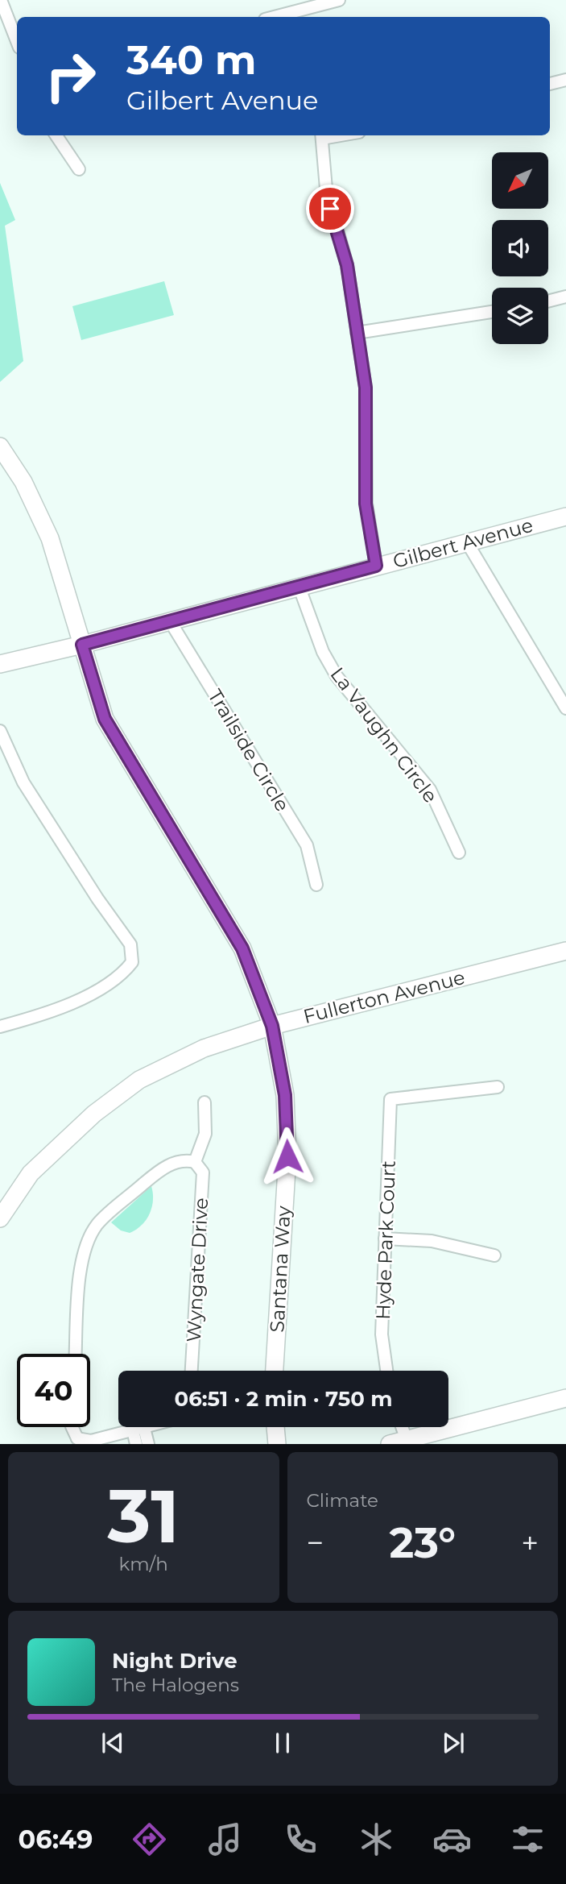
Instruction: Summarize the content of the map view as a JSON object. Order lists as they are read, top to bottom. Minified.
{"streets":{"street":["Gilbert Avenue","La Vaughn Circle","Trailside Circle","Fullerton Avenue","Hyde Park Court","Santana Way","Wyngate Drive"]},"crossings":[["Gilbert Avenue","La Vaughn Circle"],["Gilbert Avenue","Trailside Circle"],["Gilbert Avenue","Santana Way"],["Fullerton Avenue","Santana Way"]],"north":"bottom left","page":{"turn":["340 m","Gilbert Avenue"],"limit":"40","trip":"06:51 · 2 min · 750 m","tile":[["31","km/h"],"Climate"],"heat":["−","23°","+"],"song":["Night Drive","The Halogens"],"tabs":"06:49"}}
